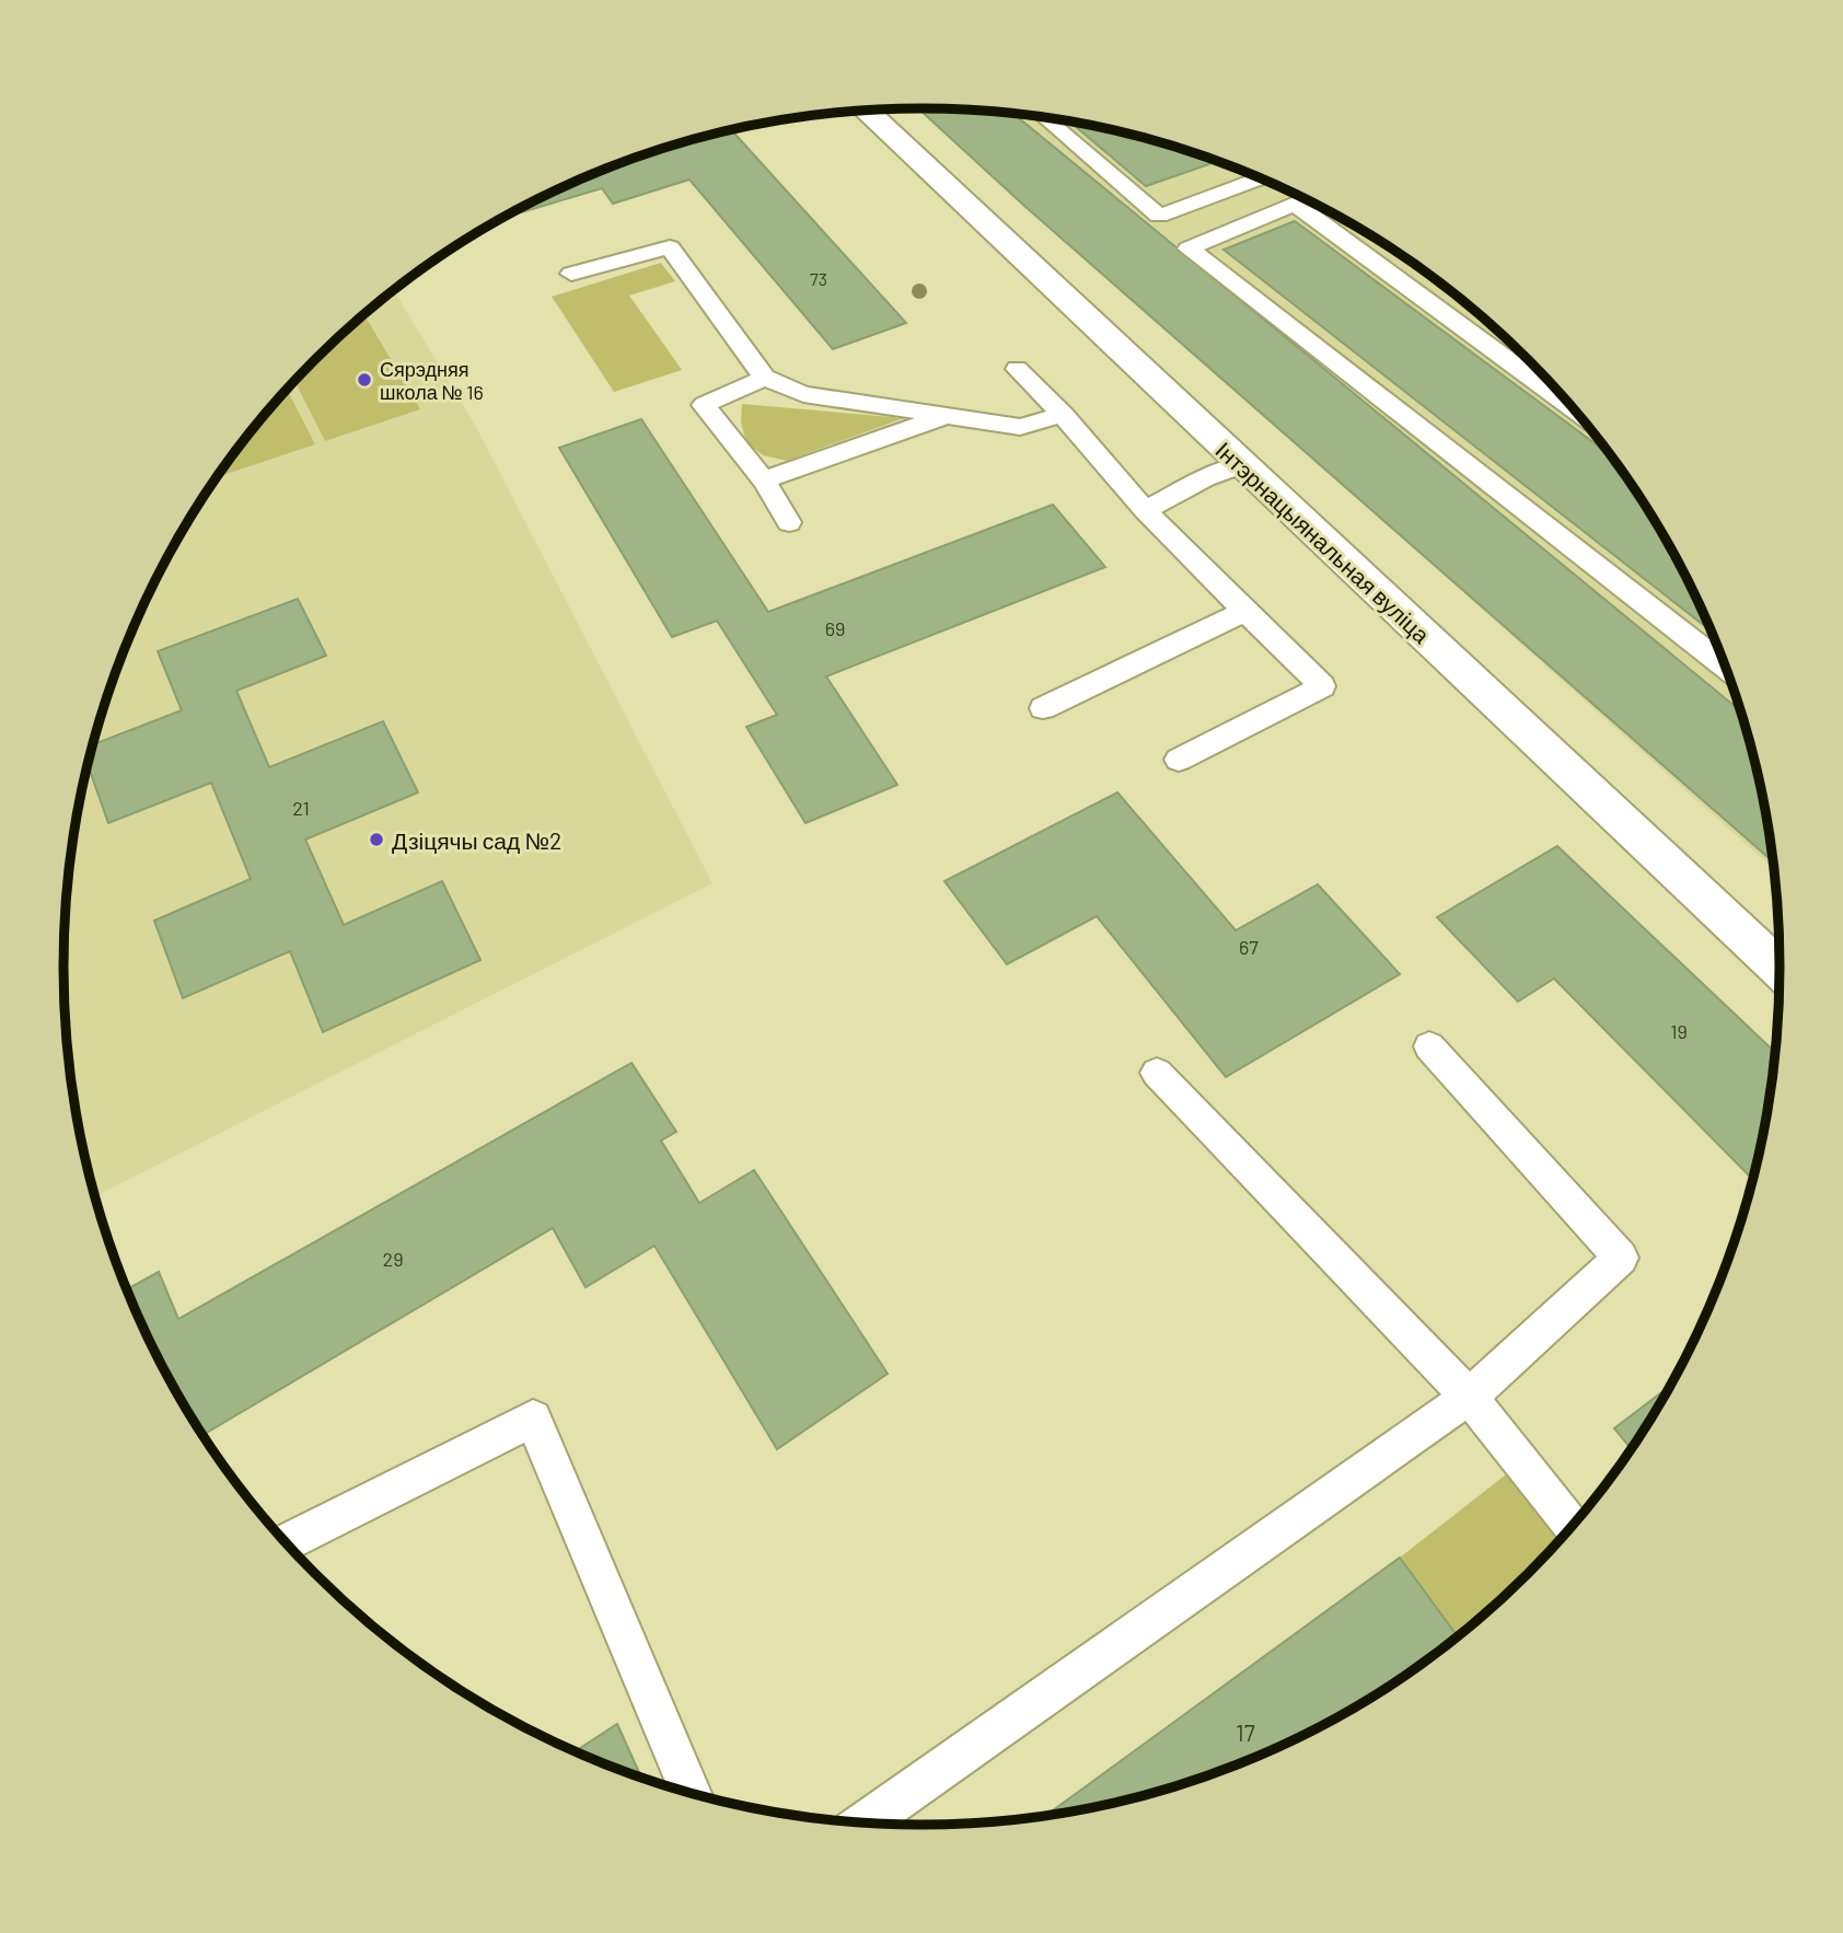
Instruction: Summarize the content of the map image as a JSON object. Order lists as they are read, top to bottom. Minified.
{"streets":{"street":["Інтэрнацыянальная вуліца"]},"places":["Сярэдняя школа № 16","Дзіцячы сад №2"],"house_numbers":["73","69","21","67","19","29","17"]}
